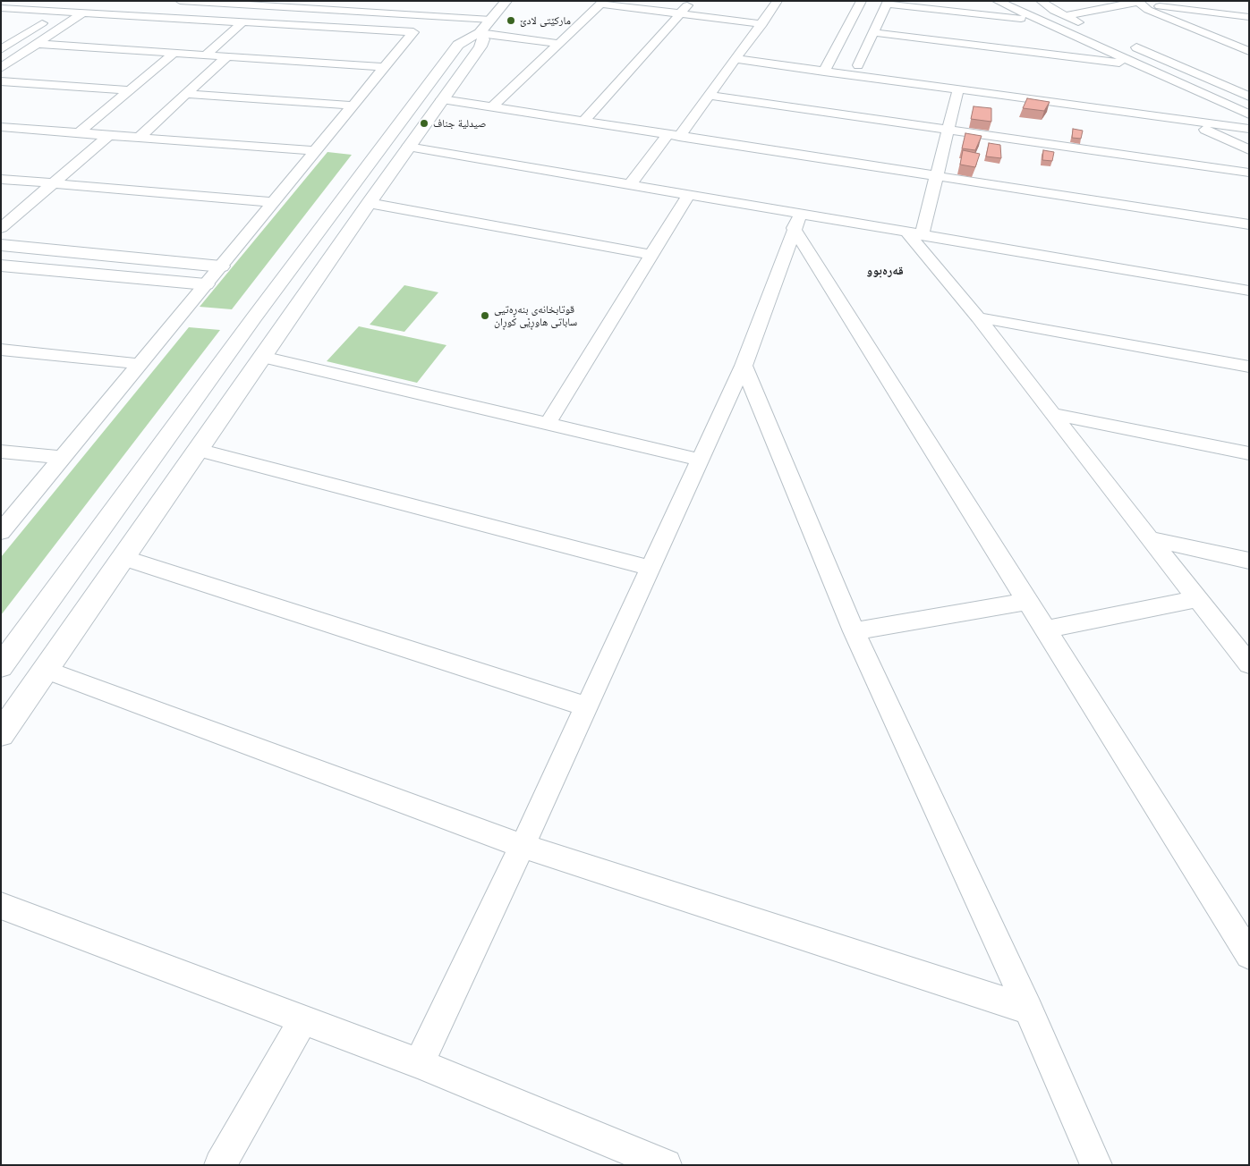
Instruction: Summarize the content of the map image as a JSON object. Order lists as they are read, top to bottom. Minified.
{"districts":["قەرەبوو"],"places":["ماركێتی لادێ","صيدلية جناف","قوتابخانەی بنەڕەتیی ساباتی هاوڕێی کوڕان"]}
